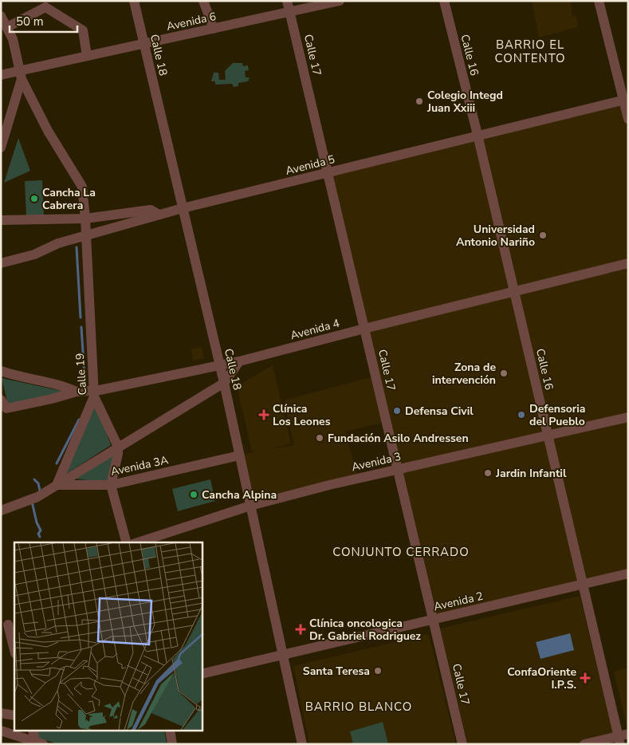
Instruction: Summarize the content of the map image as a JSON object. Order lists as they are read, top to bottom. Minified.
{"streets":{"street":["Avenida 6","Calle 18","Calle 17","Calle 16","Avenida 5","Avenida 4","Calle 19","Avenida 3","Avenida 3A","Avenida 2"]},"crossings":[["Avenida 6","Calle 18"],["Avenida 6","Calle 17"],["Avenida 6","Calle 19"],["Calle 18","Avenida 5"],["Calle 18","Avenida 4"],["Calle 18","Avenida 3"],["Calle 18","Avenida 3A"],["Calle 18","Avenida 2"],["Calle 17","Avenida 5"],["Calle 17","Avenida 4"],["Calle 17","Avenida 3"],["Calle 17","Avenida 2"],["Calle 16","Avenida 5"],["Calle 16","Avenida 4"],["Calle 16","Avenida 3"],["Calle 16","Avenida 2"],["Avenida 4","Calle 19"]],"districts":["BARRIO EL CONTENTO","CONJUNTO CERRADO","BARRIO BLANCO"],"places":{"other":["Colegio Integd Juan Xxiii","Cancha La Cabrera","Universidad Antonio Nariño","Zona de intervención","Defensa Civil","Defensoria del Pueblo","Fundación Asilo Andressen","Jardin Infantil","Cancha Alpina","Santa Teresa"],"health":["Clínica Los Leones","Clínica oncologica Dr. Gabriel Rodriguez","ConfaOriente I.P.S."]},"scale_bar":"50 m"}
